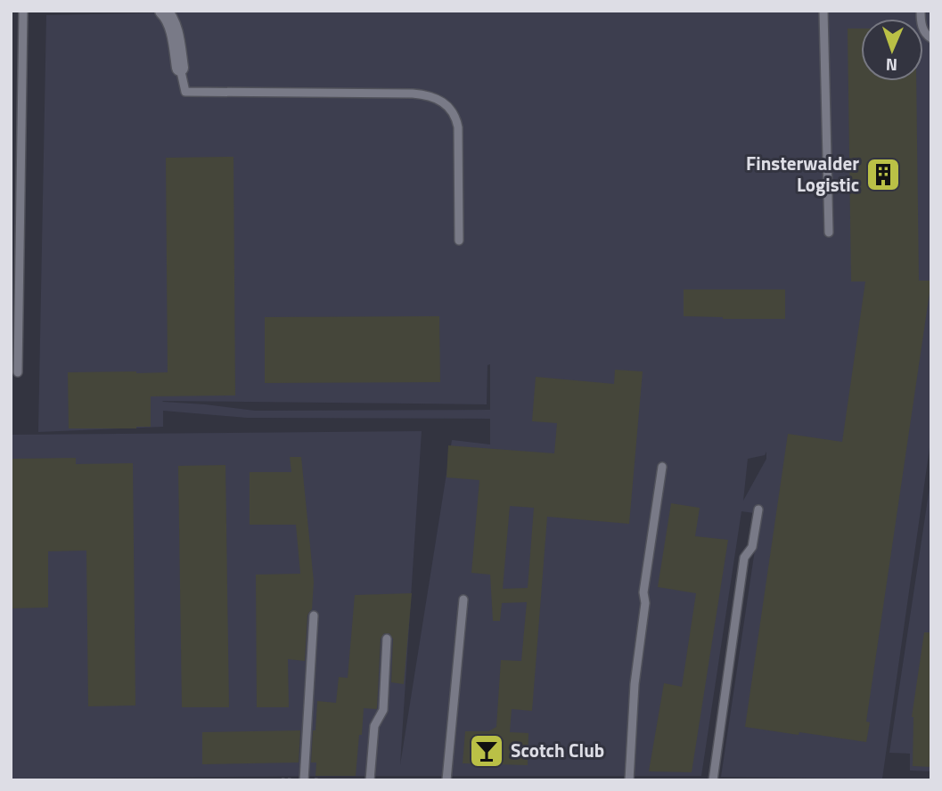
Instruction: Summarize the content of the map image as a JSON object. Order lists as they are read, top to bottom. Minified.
{"places":{"building":["Finsterwalder Logistic"],"bar":["Scotch Club"]},"north":"bottom"}
